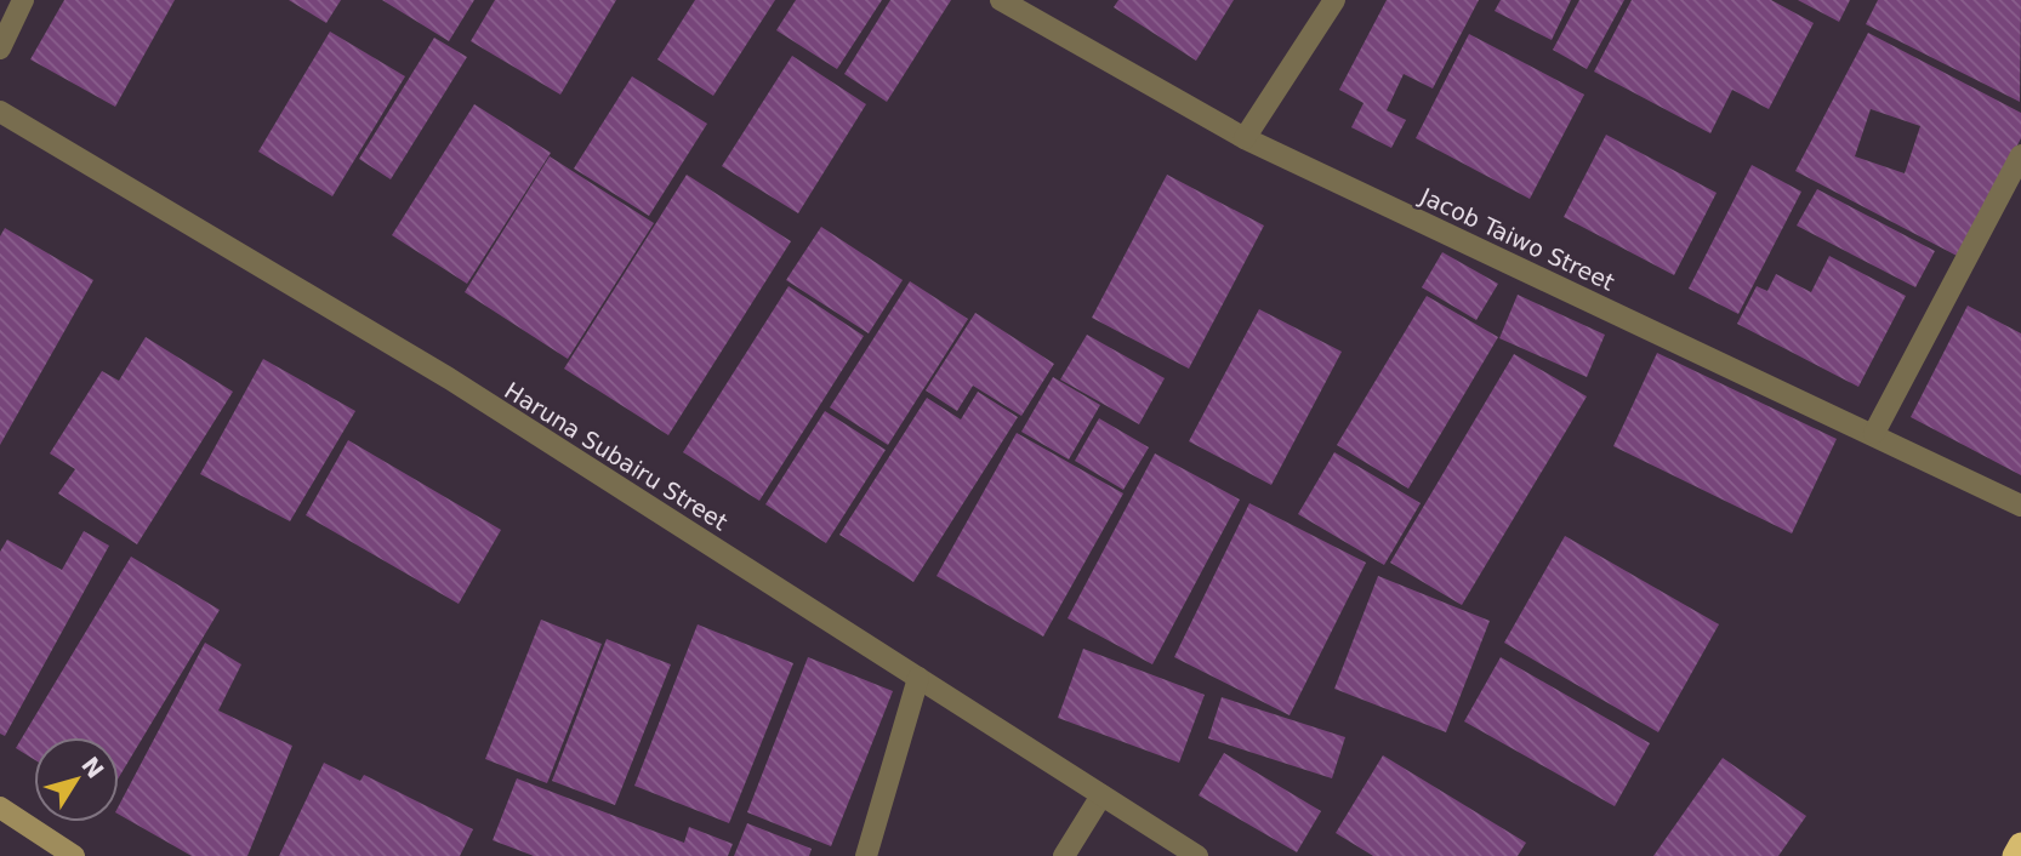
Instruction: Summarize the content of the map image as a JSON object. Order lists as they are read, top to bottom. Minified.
{"streets":{"street":["Jacob Taiwo Street","Haruna Subairu Street"]},"north":"top right"}
